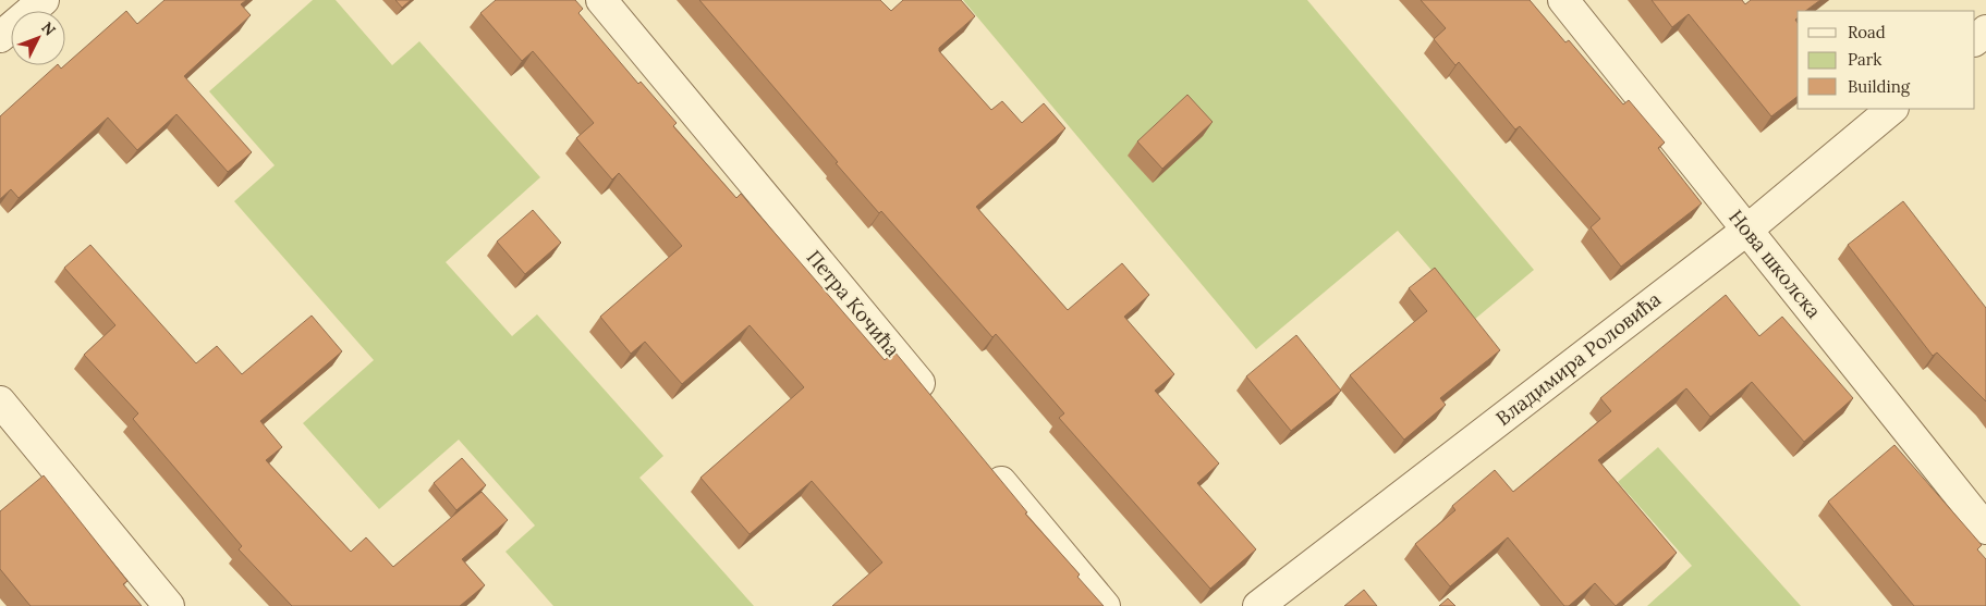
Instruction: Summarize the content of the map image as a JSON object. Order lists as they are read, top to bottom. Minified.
{"streets":{"street":["Нова школска","Петра Кочића","Владимира Роловића"]},"crossings":[["Нова школска","Владимира Роловића"]],"legend":["Road","Park","Building"],"north":"top right"}
